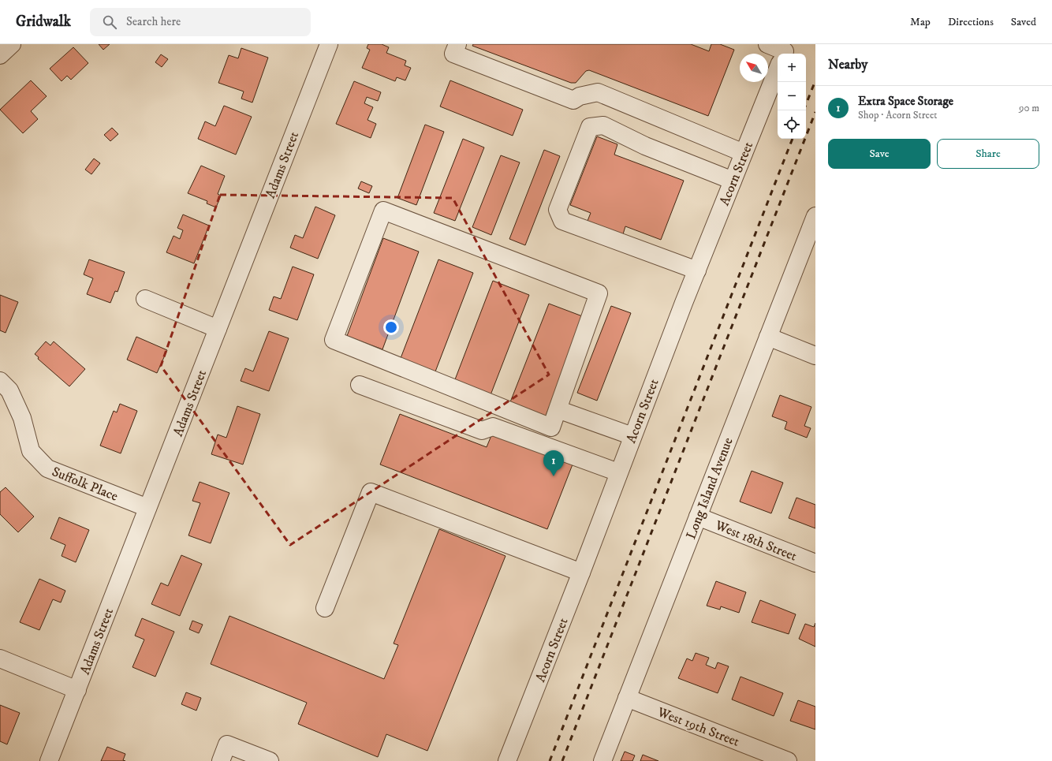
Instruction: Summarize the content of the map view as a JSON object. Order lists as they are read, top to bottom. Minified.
{"streets":{"street":["Adams Street","Acorn Street","Suffolk Place","Long Island Avenue","West 18th Street","West 19th Street"]},"crossings":[["Adams Street","Suffolk Place"],["Long Island Avenue","West 18th Street"],["Long Island Avenue","West 19th Street"]],"north":"top left","page":{"header":"Gridwalk","search":"Search here","nav":["Map","Directions","Saved"],"heading":"Nearby","map_buttons":["+","−"],"list":[{"mark":"1","name":"Extra Space Storage","note":"Shop · Acorn Street","value":"90 m"}],"buttons":["Save","Share"],"pins":"1"}}
